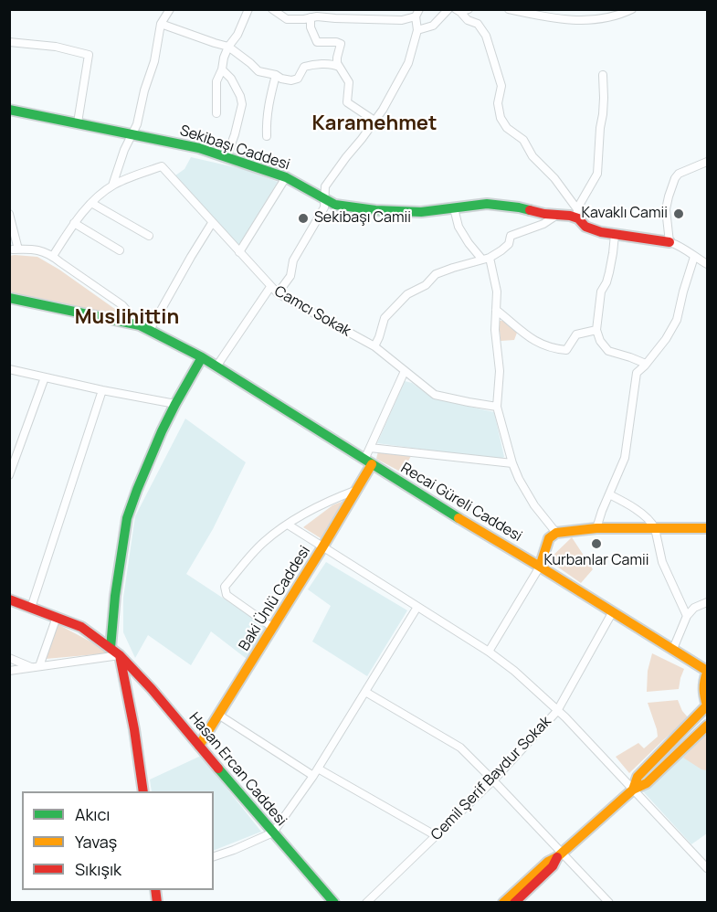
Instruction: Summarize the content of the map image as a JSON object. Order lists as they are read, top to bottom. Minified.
{"streets":{"street":["Sekibaşı Caddesi","Camcı Sokak","Recai Güreli Caddesi","Baki Ünlü Caddesi","Hasan Ercan Caddesi","Cemil Şerif Baydur Sokak"]},"crossings":[["Recai Güreli Caddesi","Baki Ünlü Caddesi"],["Recai Güreli Caddesi","Cemil Şerif Baydur Sokak"],["Baki Ünlü Caddesi","Hasan Ercan Caddesi"]],"districts":["Karamehmet","Muslihittin"],"places":["Kavaklı Camii","Sekibaşı Camii","Kurbanlar Camii"],"legend":["Akıcı","Yavaş","Sıkışık"]}
